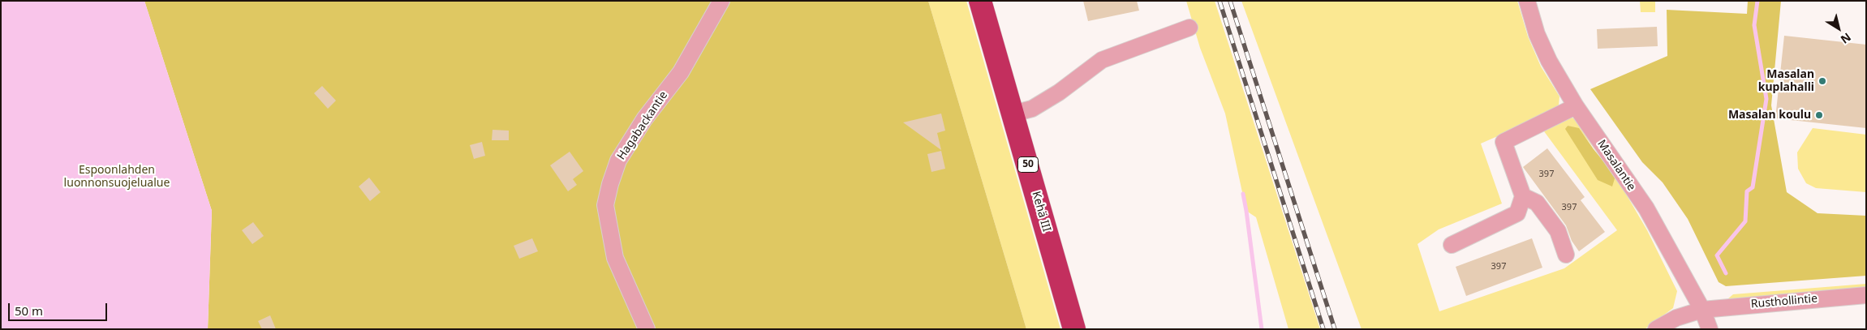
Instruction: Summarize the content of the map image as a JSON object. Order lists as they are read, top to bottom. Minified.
{"streets":{"highway":["50","Kehä III"],"street":["Hagabackantie","Masalantie","Rusthollintie"]},"crossings":[["Masalantie","Rusthollintie"]],"parks":["Espoonlahden luonnonsuojelualue"],"places":["Masalan kuplahalli","Masalan koulu"],"house_numbers":["397","397","397"],"scale_bar":"50 m","north":"bottom right"}
